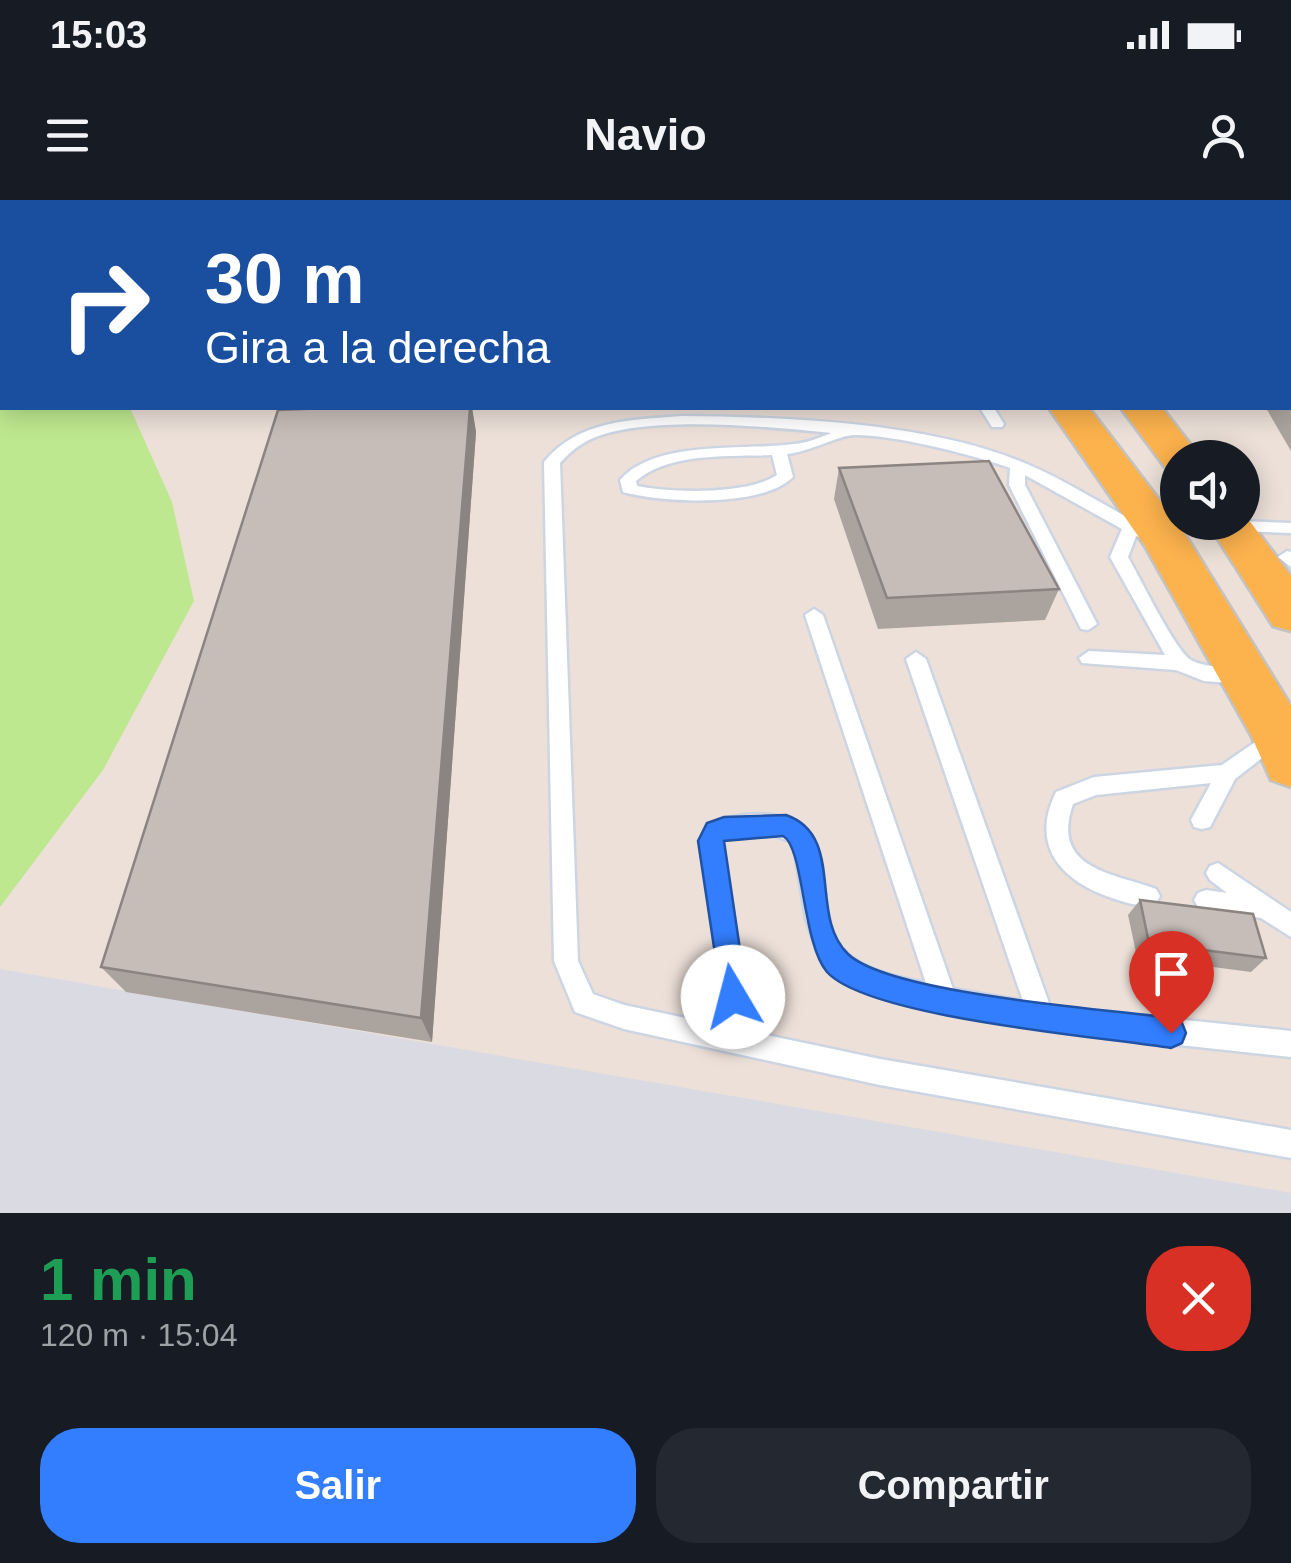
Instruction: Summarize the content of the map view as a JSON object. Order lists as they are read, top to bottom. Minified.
{"page":{"status":"15:03","header":"Navio","turn":["30 m","Gira a la derecha"],"heading":["1 min","120 m · 15:04"],"buttons":["Salir","Compartir"]}}
